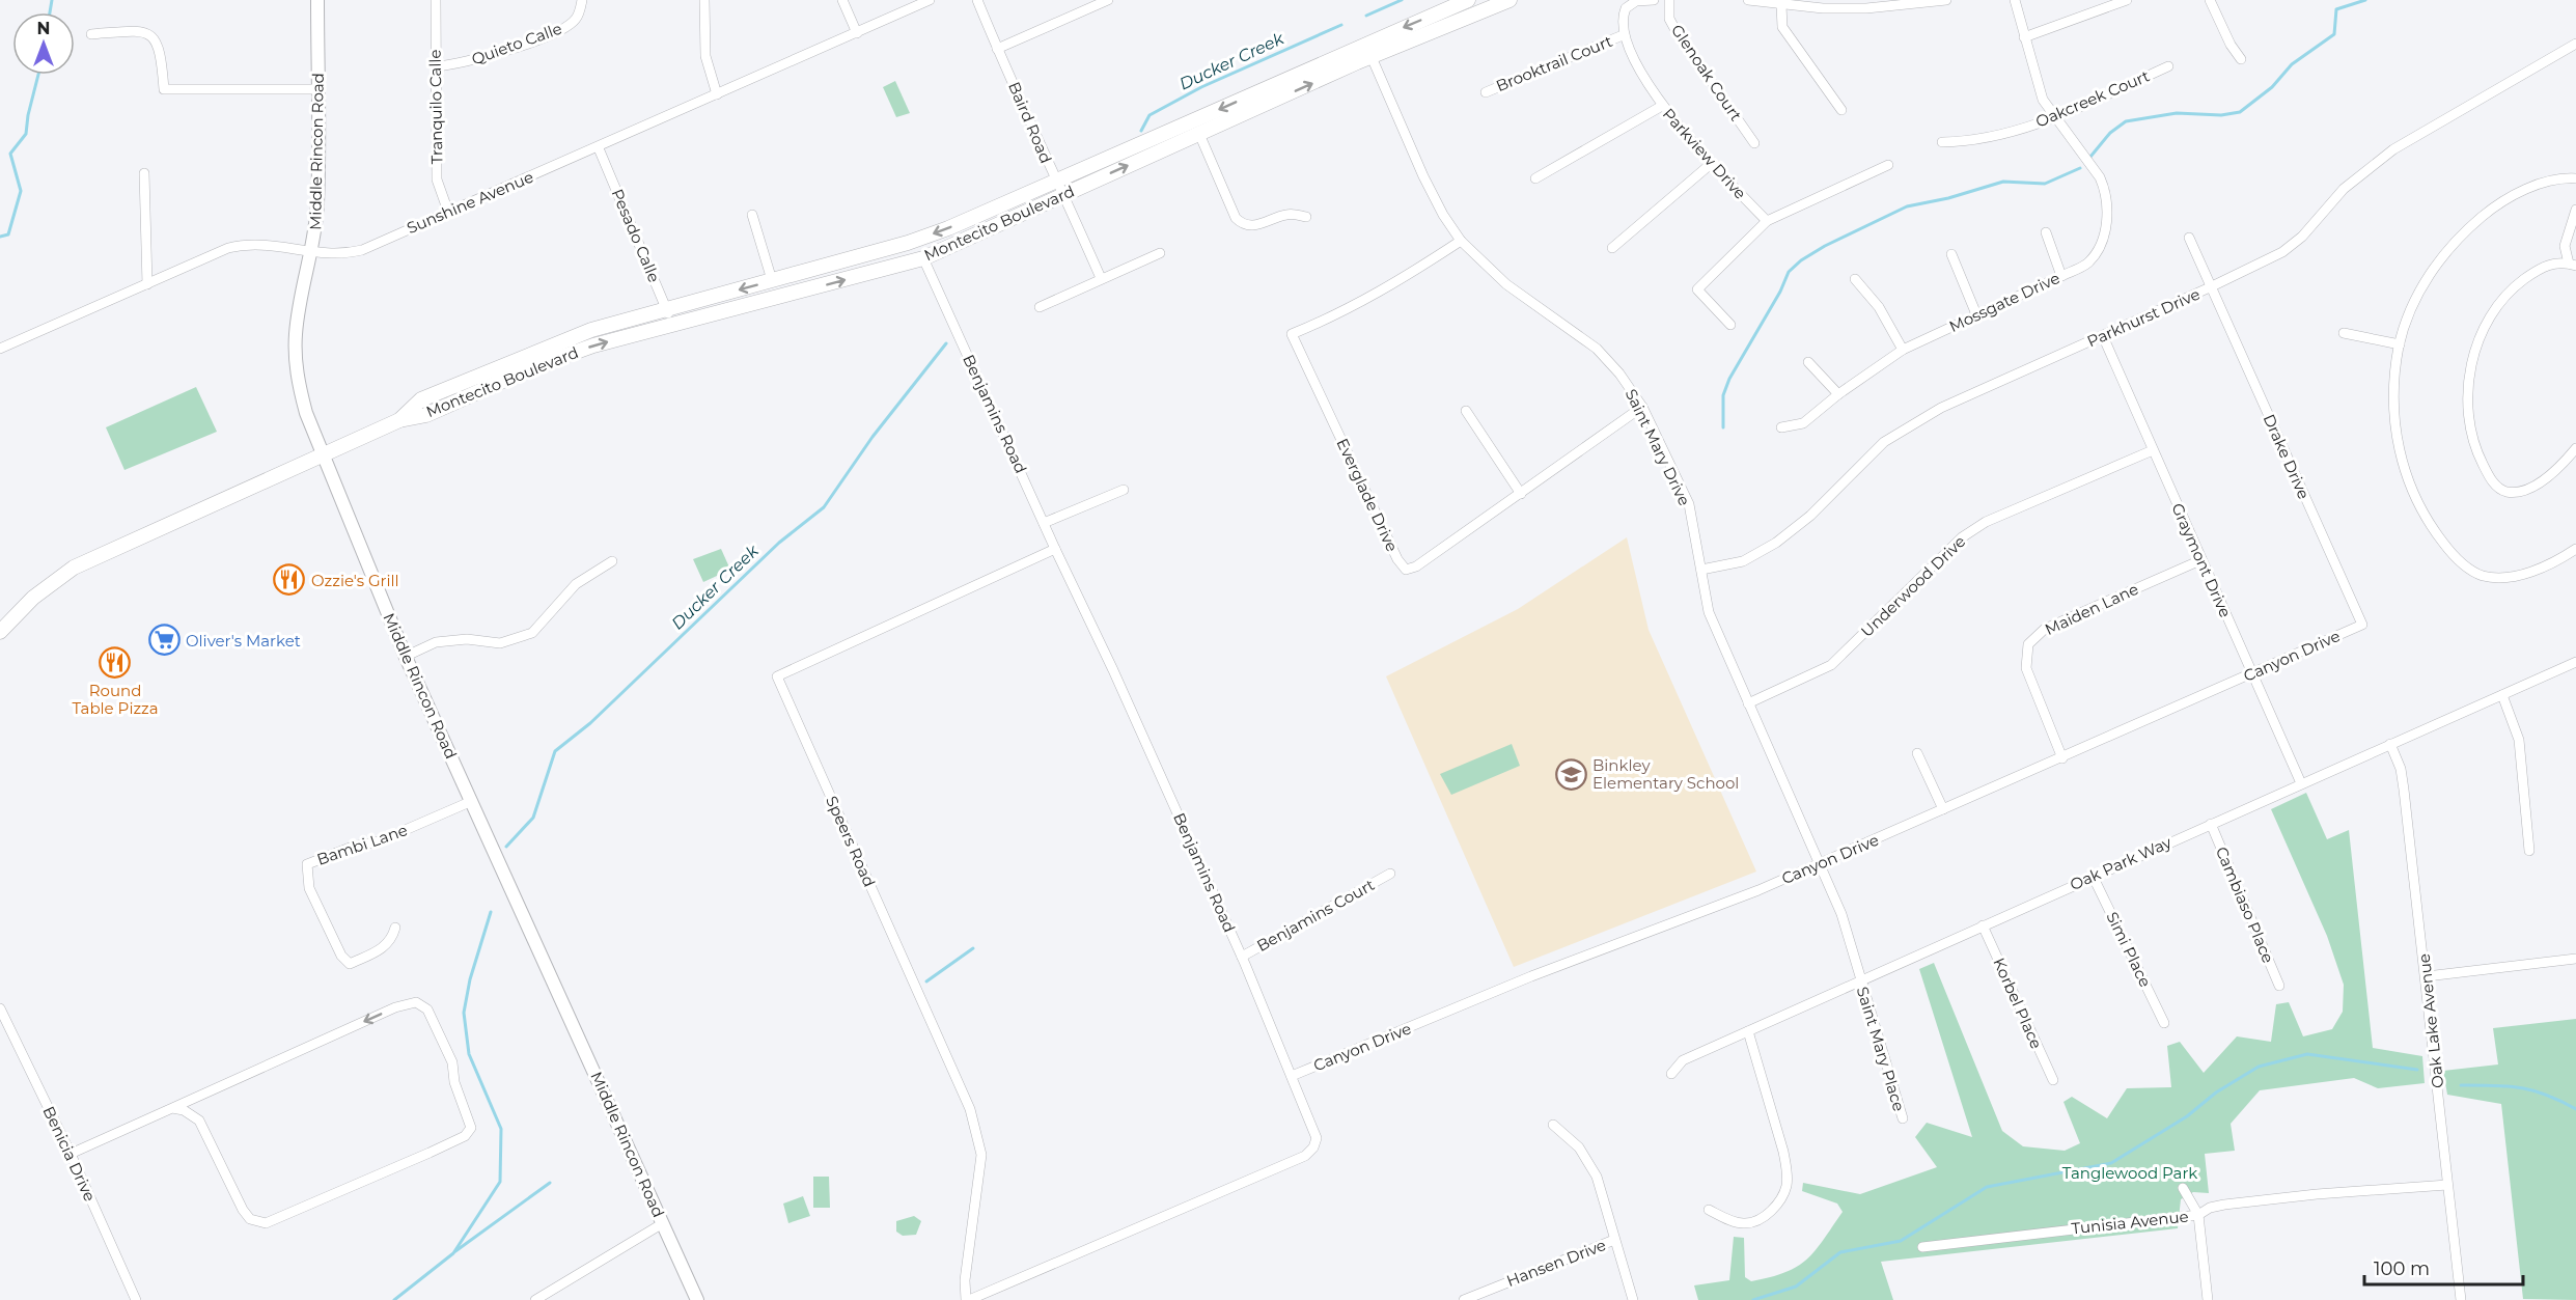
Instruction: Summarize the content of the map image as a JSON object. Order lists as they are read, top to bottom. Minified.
{"streets":{"main road":["Montecito Boulevard"],"street":["Quieto Calle","Brooktrail Court","Glenoak Court","Oakcreek Court","Tranquilo Calle","Baird Road","Middle Rincon Road","Parkview Drive","Sunshine Avenue","Pesado Calle","Mossgate Drive","Parkhurst Drive","Benjamins Road","Saint Mary Drive","Drake Drive","Everglade Drive","Graymont Drive","Underwood Drive","Maiden Lane","Canyon Drive","Speers Road","Bambi Lane","Oak Park Way","Cambiaso Place","Benjamins Court","Simi Place","Korbel Place","Oak Lake Avenue","Saint Mary Place","Benicia Drive","Tunisia Avenue","Hansen Drive"]},"crossings":[["Quieto Calle","Tranquilo Calle"],["Brooktrail Court","Parkview Drive"],["Oakcreek Court","Mossgate Drive"],["Tranquilo Calle","Sunshine Avenue"],["Baird Road","Montecito Boulevard"],["Middle Rincon Road","Sunshine Avenue"],["Middle Rincon Road","Montecito Boulevard"],["Middle Rincon Road","Bambi Lane"],["Sunshine Avenue","Pesado Calle"],["Montecito Boulevard","Pesado Calle"],["Montecito Boulevard","Benjamins Road"],["Montecito Boulevard","Saint Mary Drive"],["Parkhurst Drive","Saint Mary Drive"],["Parkhurst Drive","Drake Drive"],["Parkhurst Drive","Graymont Drive"],["Benjamins Road","Canyon Drive"],["Benjamins Road","Speers Road"],["Benjamins Road","Benjamins Court"],["Saint Mary Drive","Everglade Drive"],["Saint Mary Drive","Underwood Drive"],["Saint Mary Drive","Canyon Drive"],["Saint Mary Drive","Oak Park Way"],["Saint Mary Drive","Saint Mary Place"],["Drake Drive","Canyon Drive"],["Graymont Drive","Underwood Drive"],["Graymont Drive","Maiden Lane"],["Graymont Drive","Canyon Drive"],["Graymont Drive","Oak Park Way"],["Maiden Lane","Canyon Drive"],["Oak Park Way","Cambiaso Place"],["Oak Park Way","Simi Place"],["Oak Park Way","Korbel Place"],["Oak Park Way","Oak Lake Avenue"],["Oak Park Way","Saint Mary Place"],["Oak Lake Avenue","Tunisia Avenue"]],"water":["Ducker Creek"],"parks":["Tanglewood Park"],"places":{"restaurant":["Ozzie's Grill","Round Table Pizza"],"supermarket":["Oliver's Market"],"school or university":["Binkley Elementary School"]},"scale_bar":"100 m","north":"top"}
